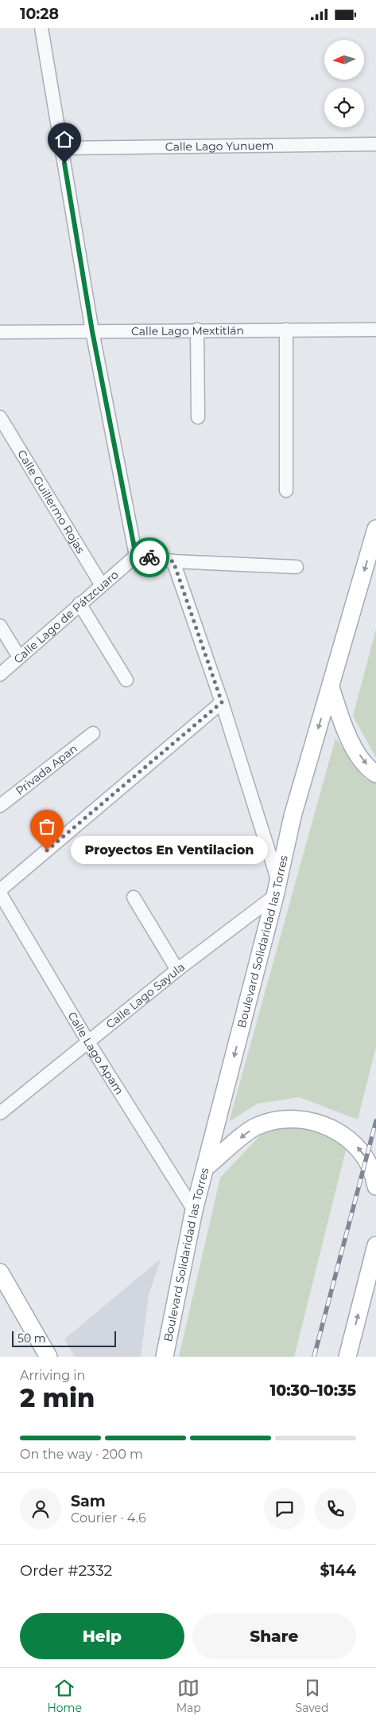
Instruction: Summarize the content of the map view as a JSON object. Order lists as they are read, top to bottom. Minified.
{"streets":{"main road":["Boulevard Solidaridad las Torres"],"street":["Calle Lago Yunuem","Calle Lago Mextitlán","Calle Guillermo Rojas","Calle Lago de Pátzcuaro","Privada Apan","Calle Lago Sayula","Calle Lago Apam"]},"crossings":[["Calle Guillermo Rojas","Calle Lago de Pátzcuaro"],["Boulevard Solidaridad las Torres","Calle Lago Sayula"],["Boulevard Solidaridad las Torres","Calle Lago Apam"],["Calle Lago Sayula","Calle Lago Apam"]],"one_way":["Boulevard Solidaridad las Torres"],"places":["Proyectos En Ventilacion"],"scale_bar":"50 m","north":"left","page":{"status":"10:28","bubble":"Proyectos En Ventilacion","scale":"50 m","heading":["2 min","Arriving in","10:30–10:35"],"panel":["Sam","Courier · 4.6","Order #2332","$144"],"bar":"On the way · 200 m","buttons":["Help","Share"],"tabs":["Home","Map","Saved"]}}
